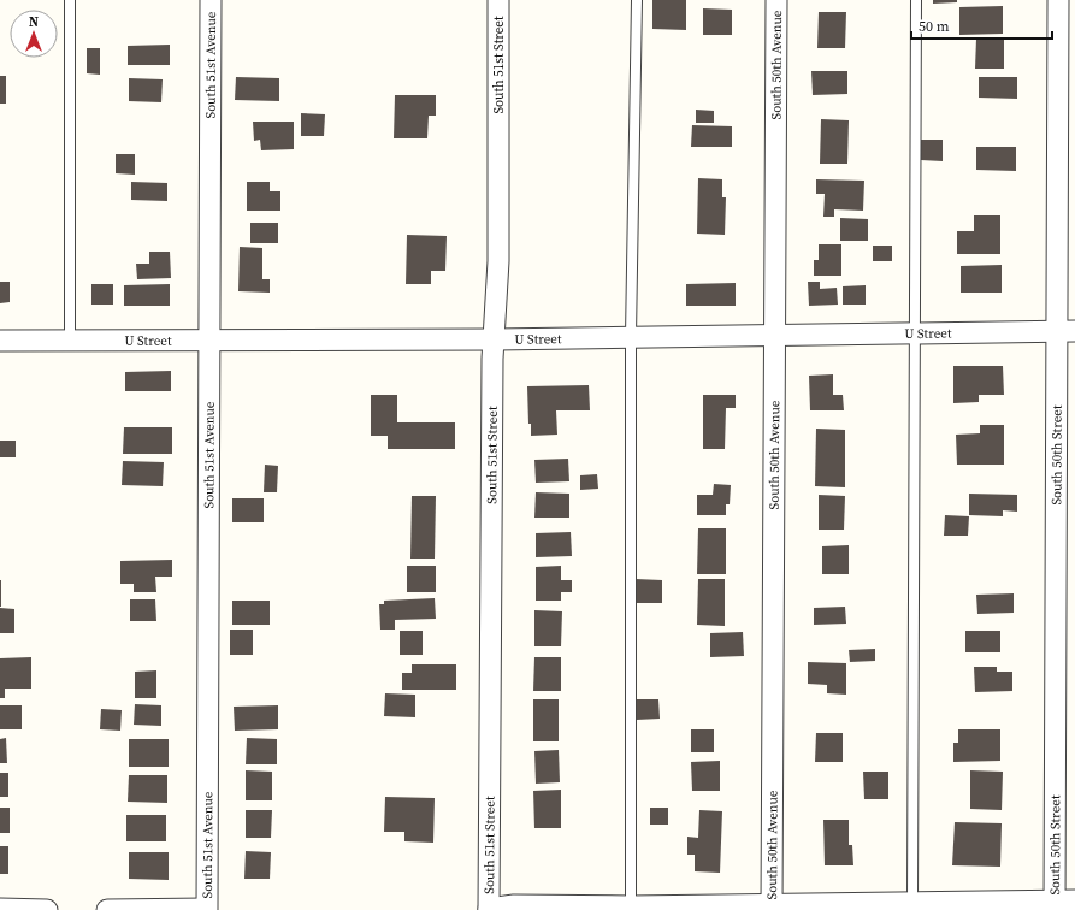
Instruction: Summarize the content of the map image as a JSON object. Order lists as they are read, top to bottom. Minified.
{"streets":{"street":["South 51st Avenue","South 51st Street","South 50th Avenue","U Street","South 50th Street"]},"crossings":[["South 51st Avenue","U Street"],["South 51st Street","U Street"],["South 50th Avenue","U Street"],["U Street","South 50th Street"]],"scale_bar":"50 m","north":"top"}
